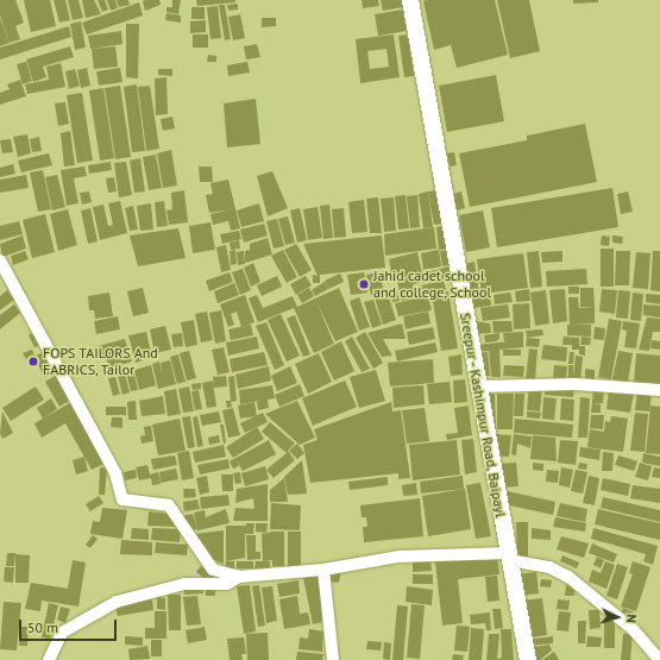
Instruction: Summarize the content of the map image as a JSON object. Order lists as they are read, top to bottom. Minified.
{"streets":{"street":["Sreepur - Kashimpur Road, Baipayl"]},"places":["Jahid cadet school and college, School","FOPS TAILORS And FABRICS, Tailor"],"scale_bar":"50 m","north":"right"}
